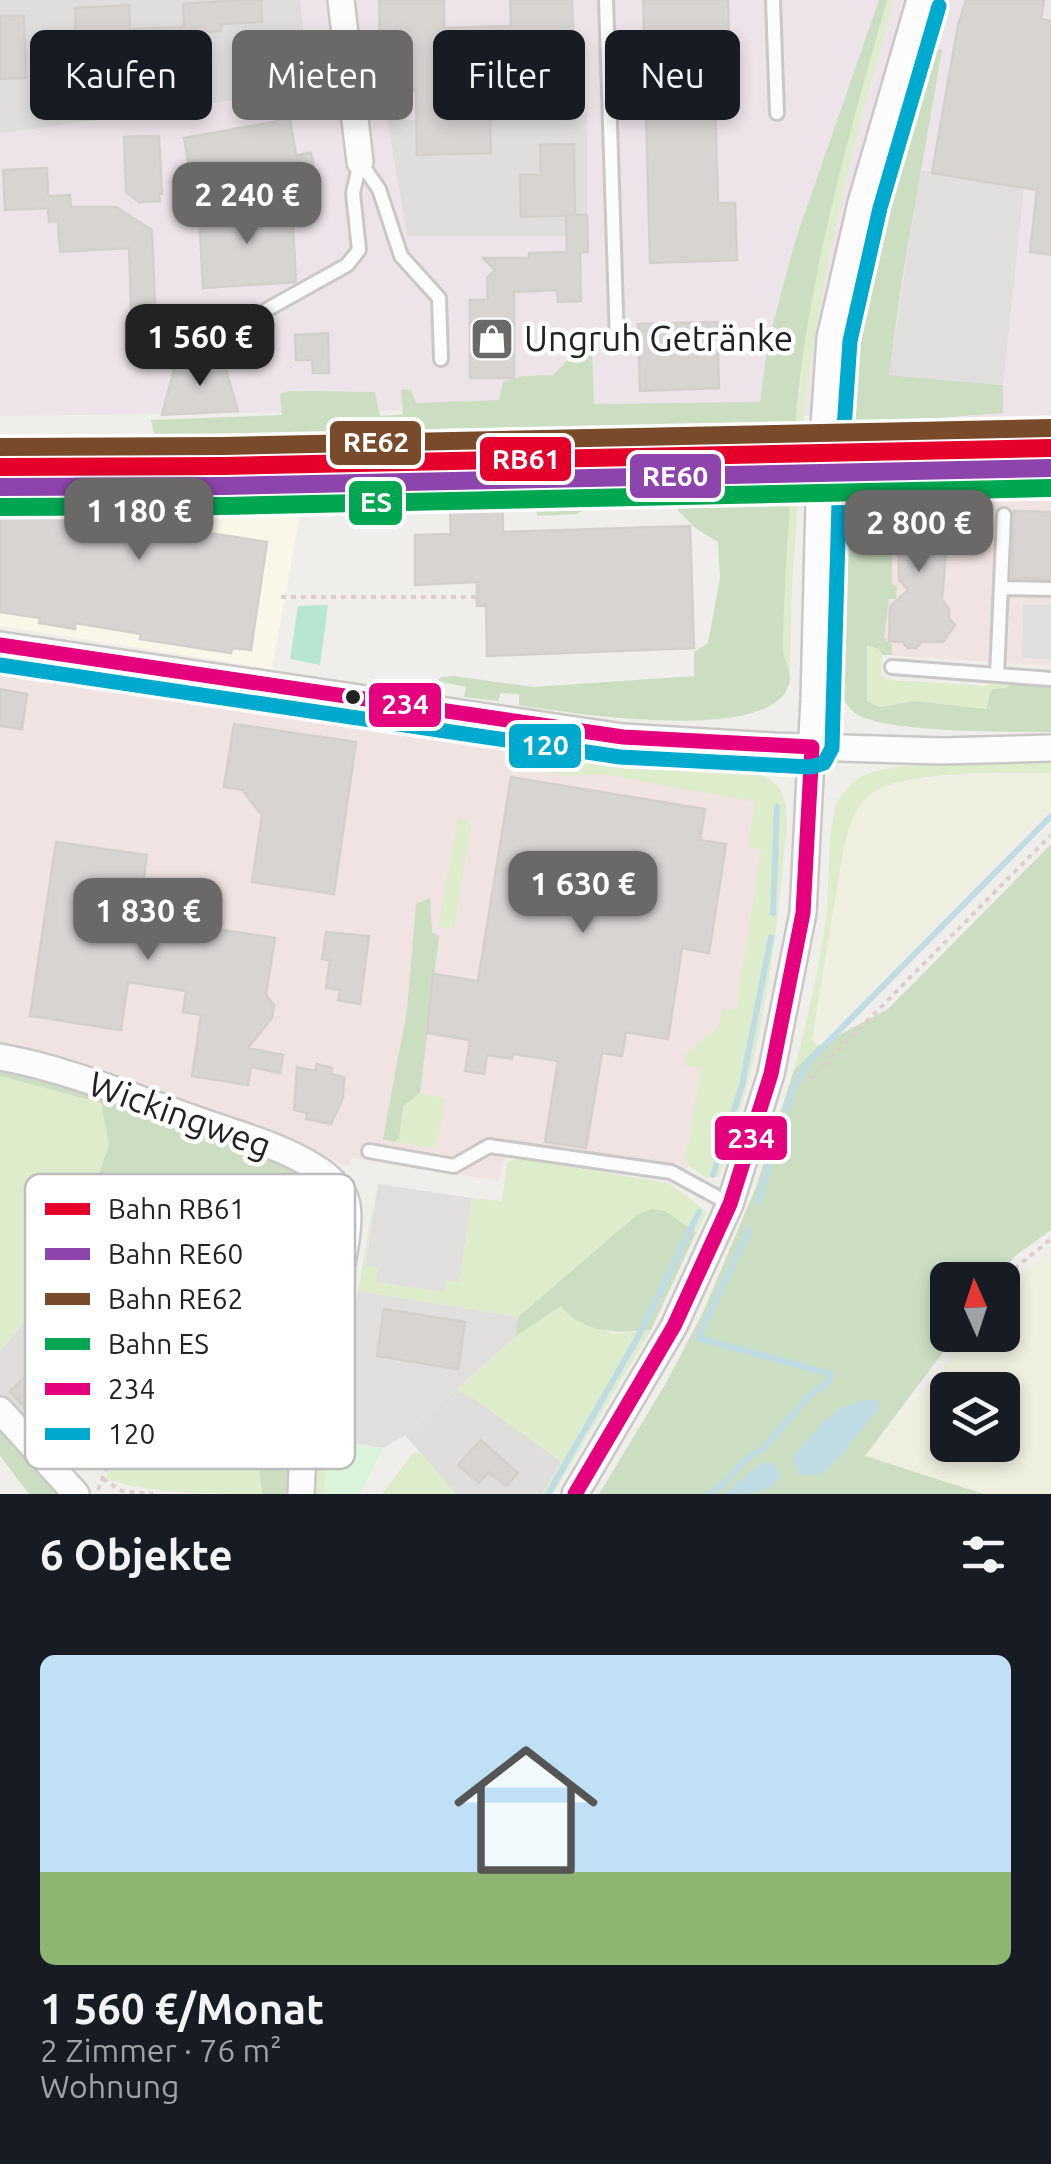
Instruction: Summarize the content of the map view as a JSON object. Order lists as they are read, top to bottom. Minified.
{"streets":{"street":["Wickingweg"]},"places":{"shop":["Ungruh Getränke"]},"lines":["transit line 120","rail line RE62","rail line RB61","rail line RE60","rail line ES","transit line 234"],"legend":["Bahn RB61","Bahn RE60","Bahn RE62","Bahn ES","234","120"],"north":"top","page":{"chip":["Kaufen","Mieten","Filter","Neu"],"price":["2 240 €","1 560 €","1 180 €","2 800 €","1 630 €","1 830 €"],"heading":"6 Objekte","list":[{"name":"1 560 €/Monat","note":"2 Zimmer · 76 m² · Wohnung"}]}}
